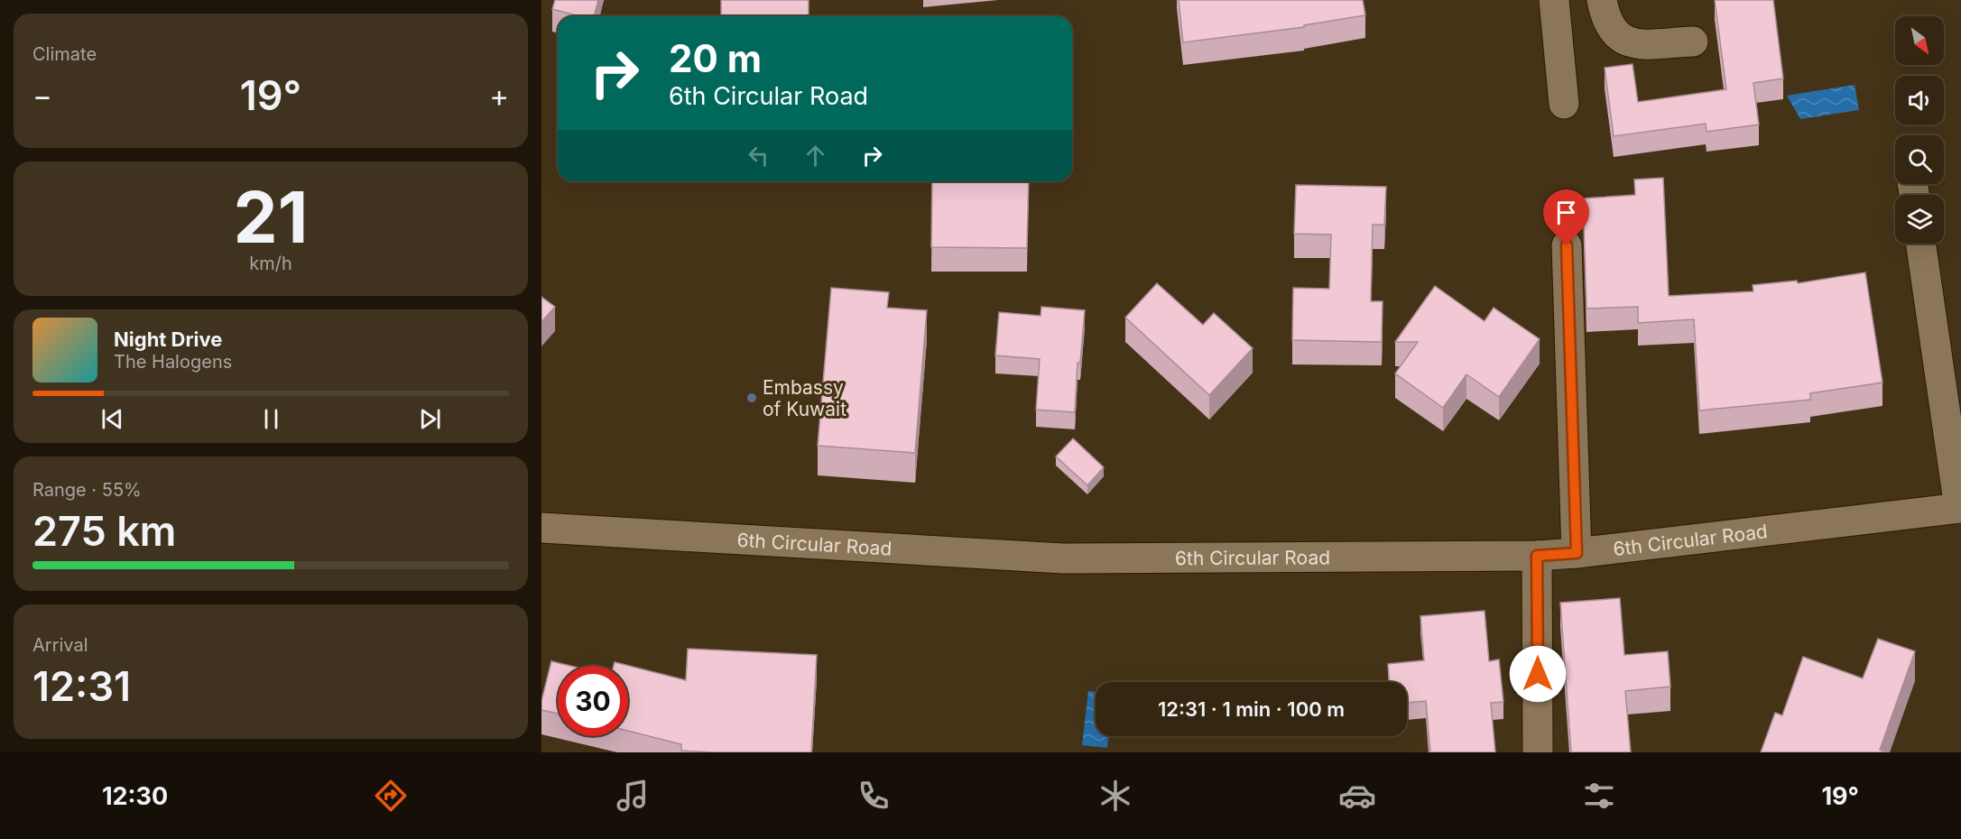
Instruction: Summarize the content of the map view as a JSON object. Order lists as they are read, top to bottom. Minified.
{"streets":{"street":["6th Circular Road"]},"places":["Embassy of Kuwait"],"north":"bottom right","page":{"tile":["Climate",["21","km/h"],["Range · 55%","275 km"],["Arrival","12:31"]],"turn":["20 m","6th Circular Road"],"heat":["−","19°","+"],"song":["Night Drive","The Halogens"],"limit":"30","trip":"12:31 · 1 min · 100 m","tabs":["12:30","19°"]}}
